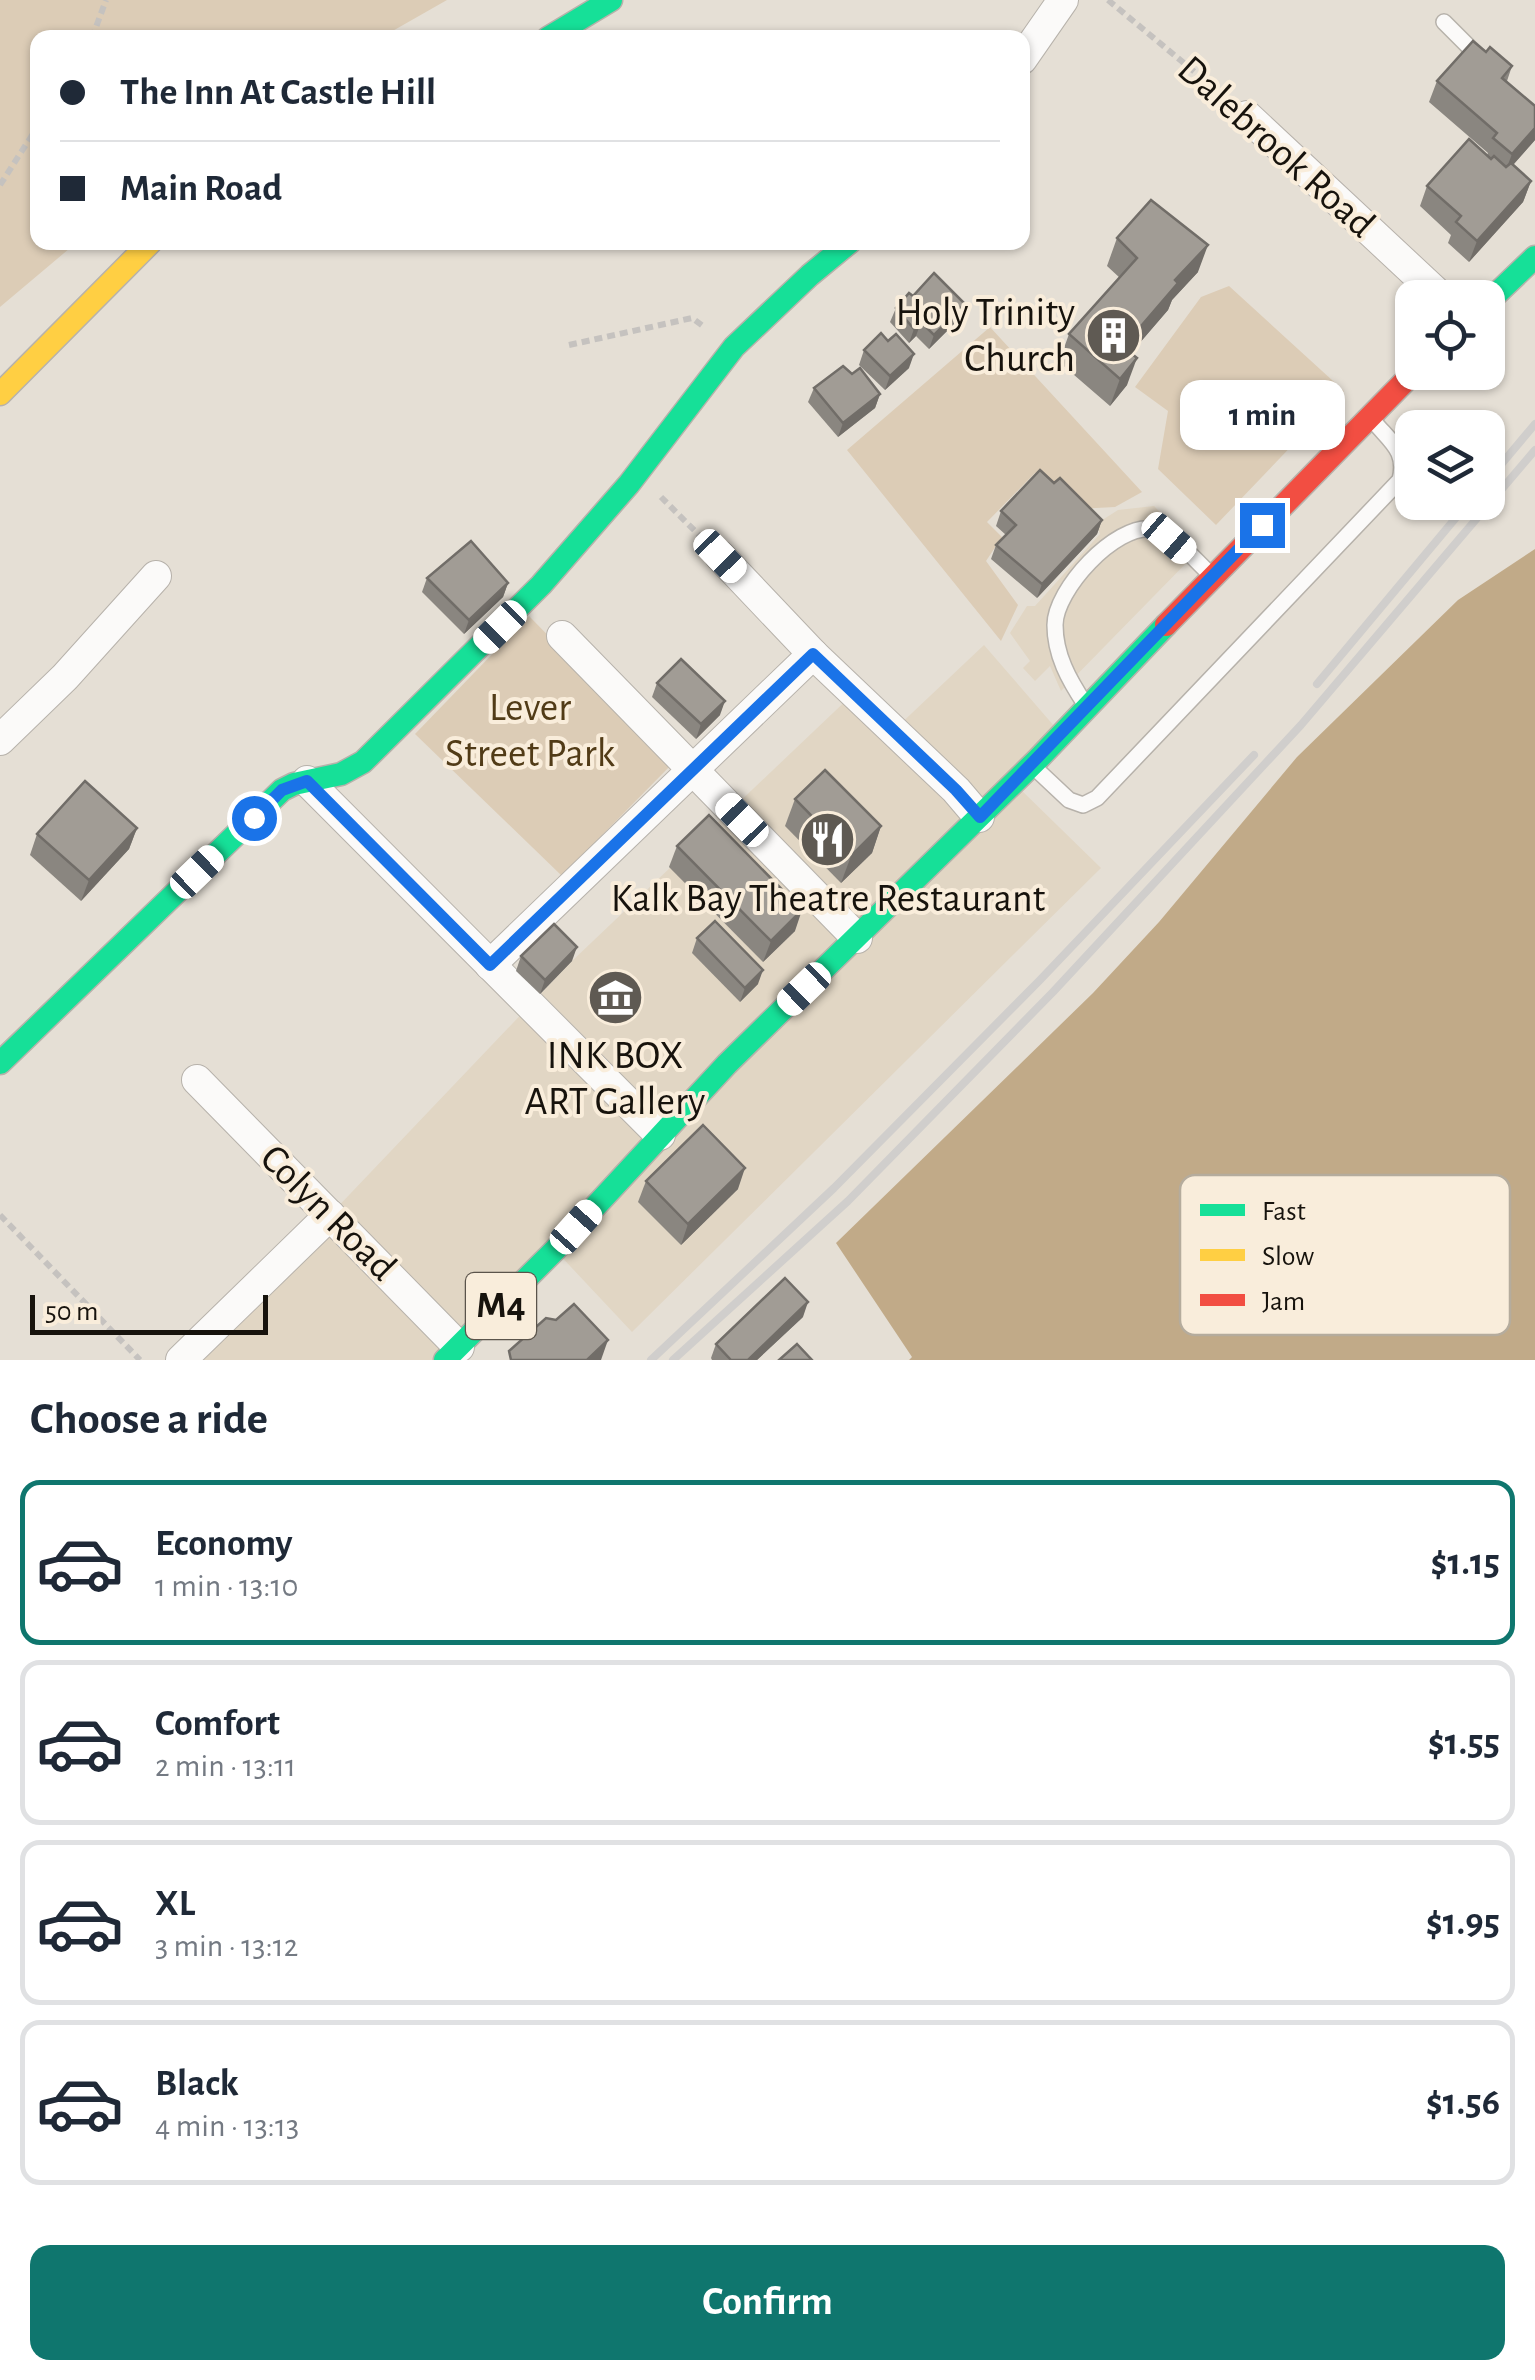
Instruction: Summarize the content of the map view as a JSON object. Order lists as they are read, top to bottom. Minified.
{"streets":{"main road":["M4"],"street":["Dalebrook Road","Colyn Road"]},"crossings":[["Colyn Road","M4"]],"parks":["Lever Street Park"],"places":{"building":["Holy Trinity Church"],"restaurant":["Kalk Bay Theatre Restaurant"],"museum":["INK BOX ART Gallery"]},"legend":["Fast","Slow","Jam"],"scale_bar":"50 m","page":{"banner":["The Inn At Castle Hill","Main Road"],"bubble":"1 min","scale":"50 m","heading":"Choose a ride","list":[{"name":"Economy","note":"1 min · 13:10","value":"$1.15"},{"name":"Comfort","note":"2 min · 13:11","value":"$1.55"},{"name":"XL","note":"3 min · 13:12","value":"$1.95"},{"name":"Black","note":"4 min · 13:13","value":"$1.56"}],"buttons":"Confirm"}}
